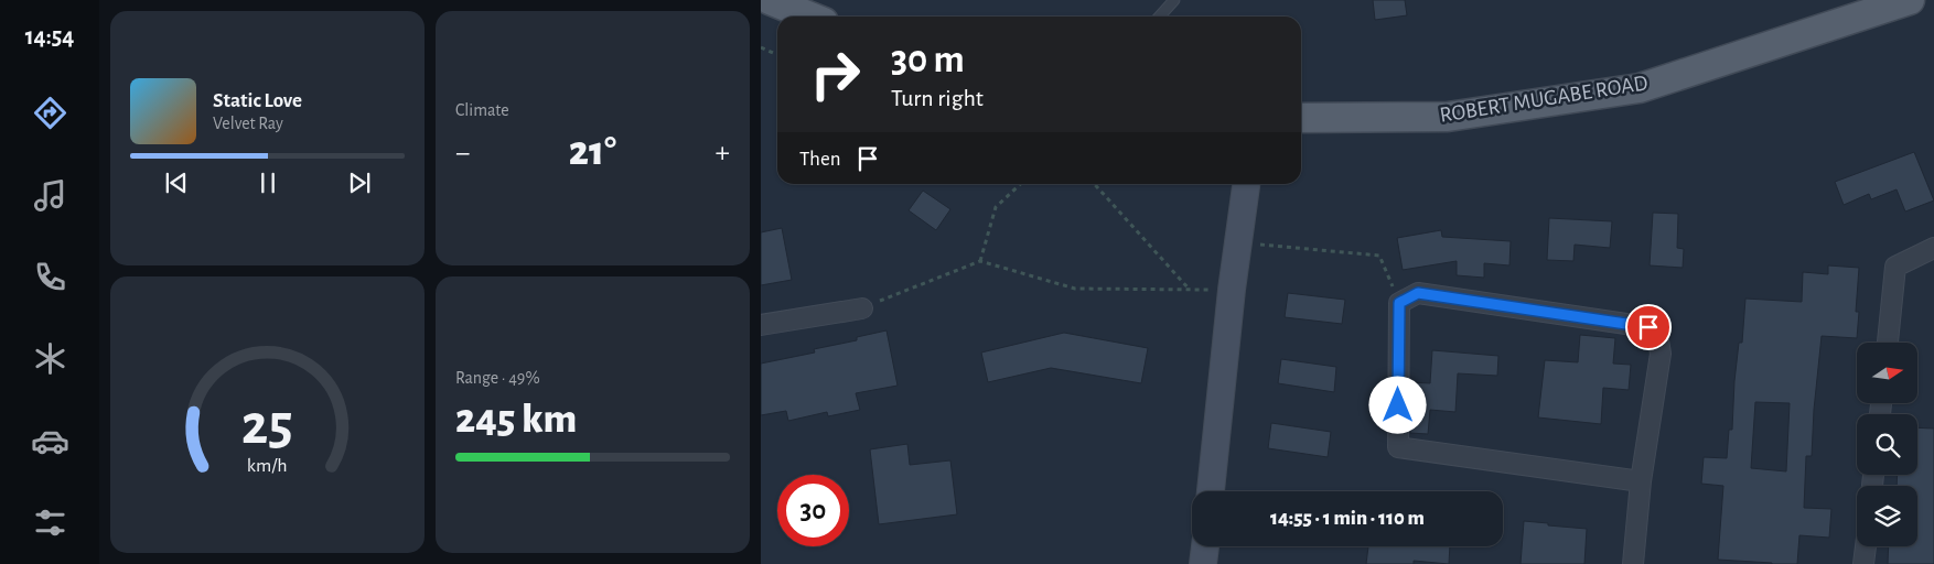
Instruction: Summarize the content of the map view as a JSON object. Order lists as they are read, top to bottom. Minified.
{"streets":{"main road":["ROBERT MUGABE ROAD"]},"north":"right","page":{"tabs":"14:54","tile":["Climate",["Range · 49%","245 km"]],"turn":["30 m","Turn right"],"song":["Static Love","Velvet Ray"],"heat":["−","21°","+"],"then":"Then","limit":"30","trip":"14:55 · 1 min · 110 m","gauge":["25","km/h"]}}
